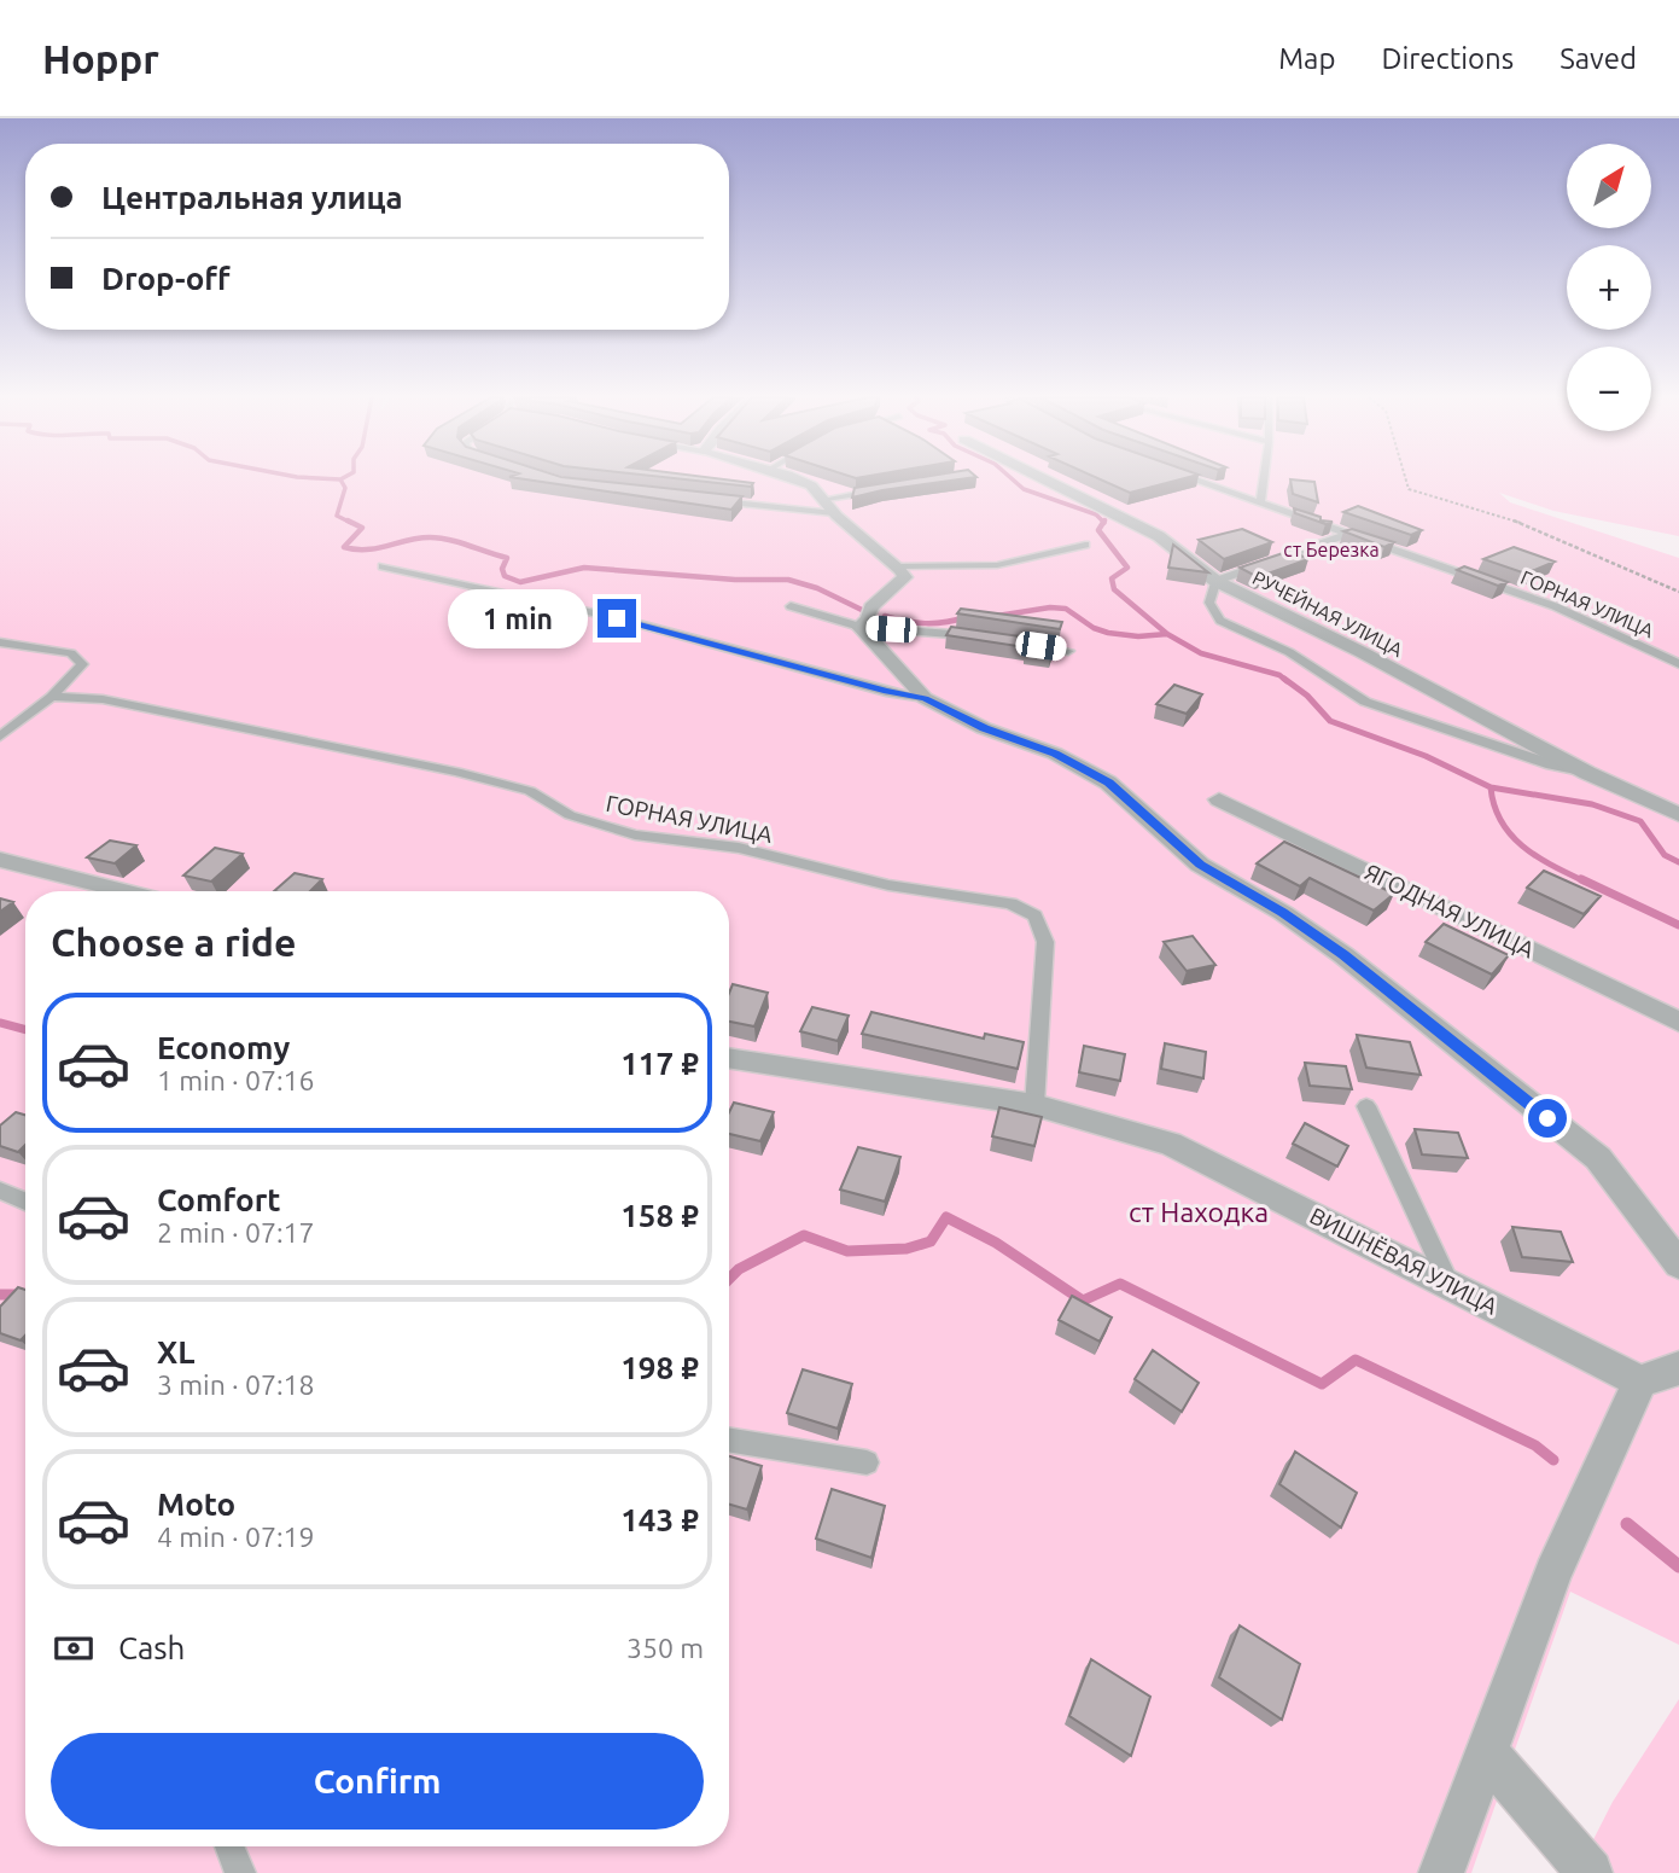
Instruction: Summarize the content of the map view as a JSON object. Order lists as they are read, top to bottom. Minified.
{"streets":{"street":["РУЧЕЙНАЯ УЛИЦА","ЯГОДНАЯ УЛИЦА","ВИШНЁВАЯ УЛИЦА"],"lane":["ГОРНАЯ УЛИЦА"]},"crossings":[["ГОРНАЯ УЛИЦА","ВИШНЁВАЯ УЛИЦА"]],"parks":["ст Березка","ст Находка"],"north":"top right","page":{"header":"Hoppr","nav":["Map","Directions","Saved"],"map_buttons":["+","−"],"banner":["Центральная улица","Drop-off"],"bubble":"1 min","heading":"Choose a ride","list":[{"name":"Economy","note":"1 min · 07:16","value":"117 ₽"},{"name":"Comfort","note":"2 min · 07:17","value":"158 ₽"},{"name":"XL","note":"3 min · 07:18","value":"198 ₽"},{"name":"Moto","note":"4 min · 07:19","value":"143 ₽"}],"pay":["Cash","350 m"],"buttons":"Confirm"}}
